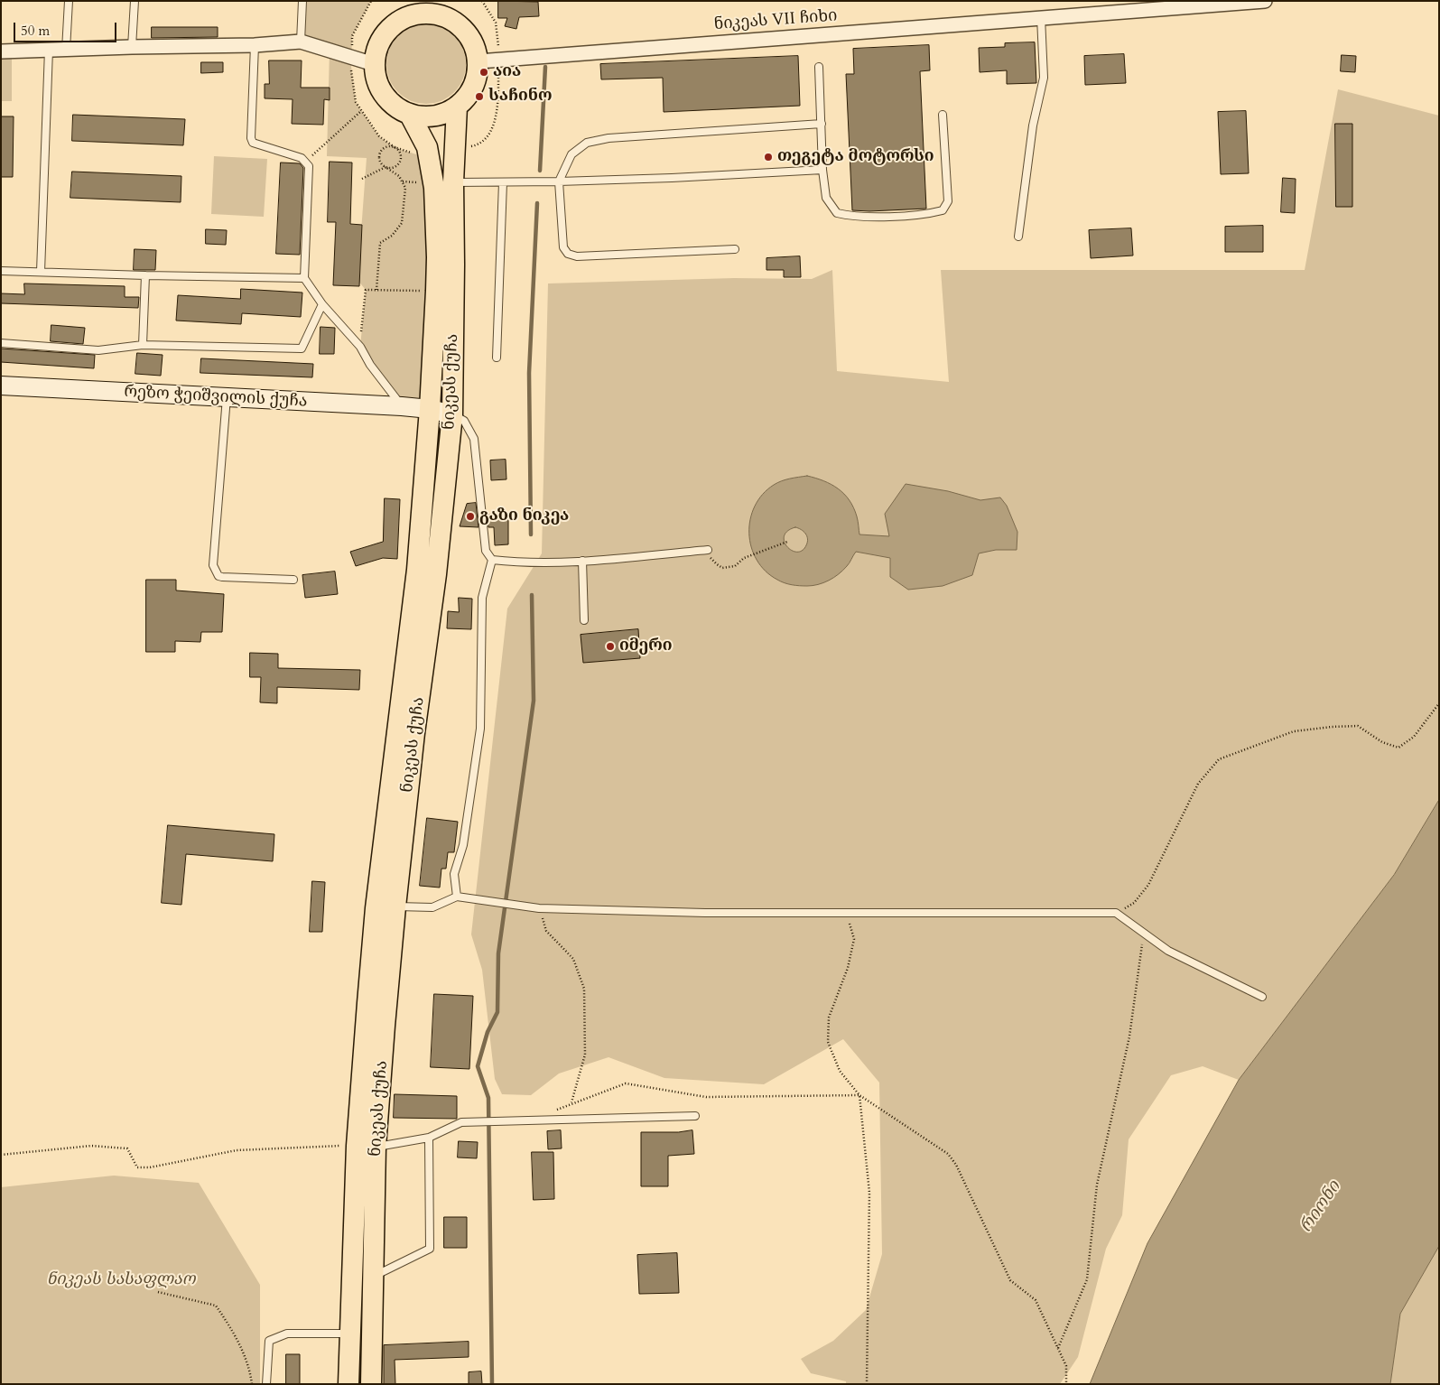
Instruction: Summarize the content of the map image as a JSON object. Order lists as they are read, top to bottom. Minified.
{"streets":{"main road":["ნიკეას ქუჩა","რეზო ჭეიშვილის ქუჩა"],"street":["ნიკეას VII ჩიხი"]},"crossings":[["ნიკეას VII ჩიხი","ნიკეას ქუჩა"],["ნიკეას ქუჩა","რეზო ჭეიშვილის ქუჩა"]],"water":["რიონი"],"parks":["ნიკეას სასაფლაო"],"places":["აია","საჩინო","თეგეტა მოტორსი","გაზი ნიკეა","იმერი"],"scale_bar":"50 m"}
